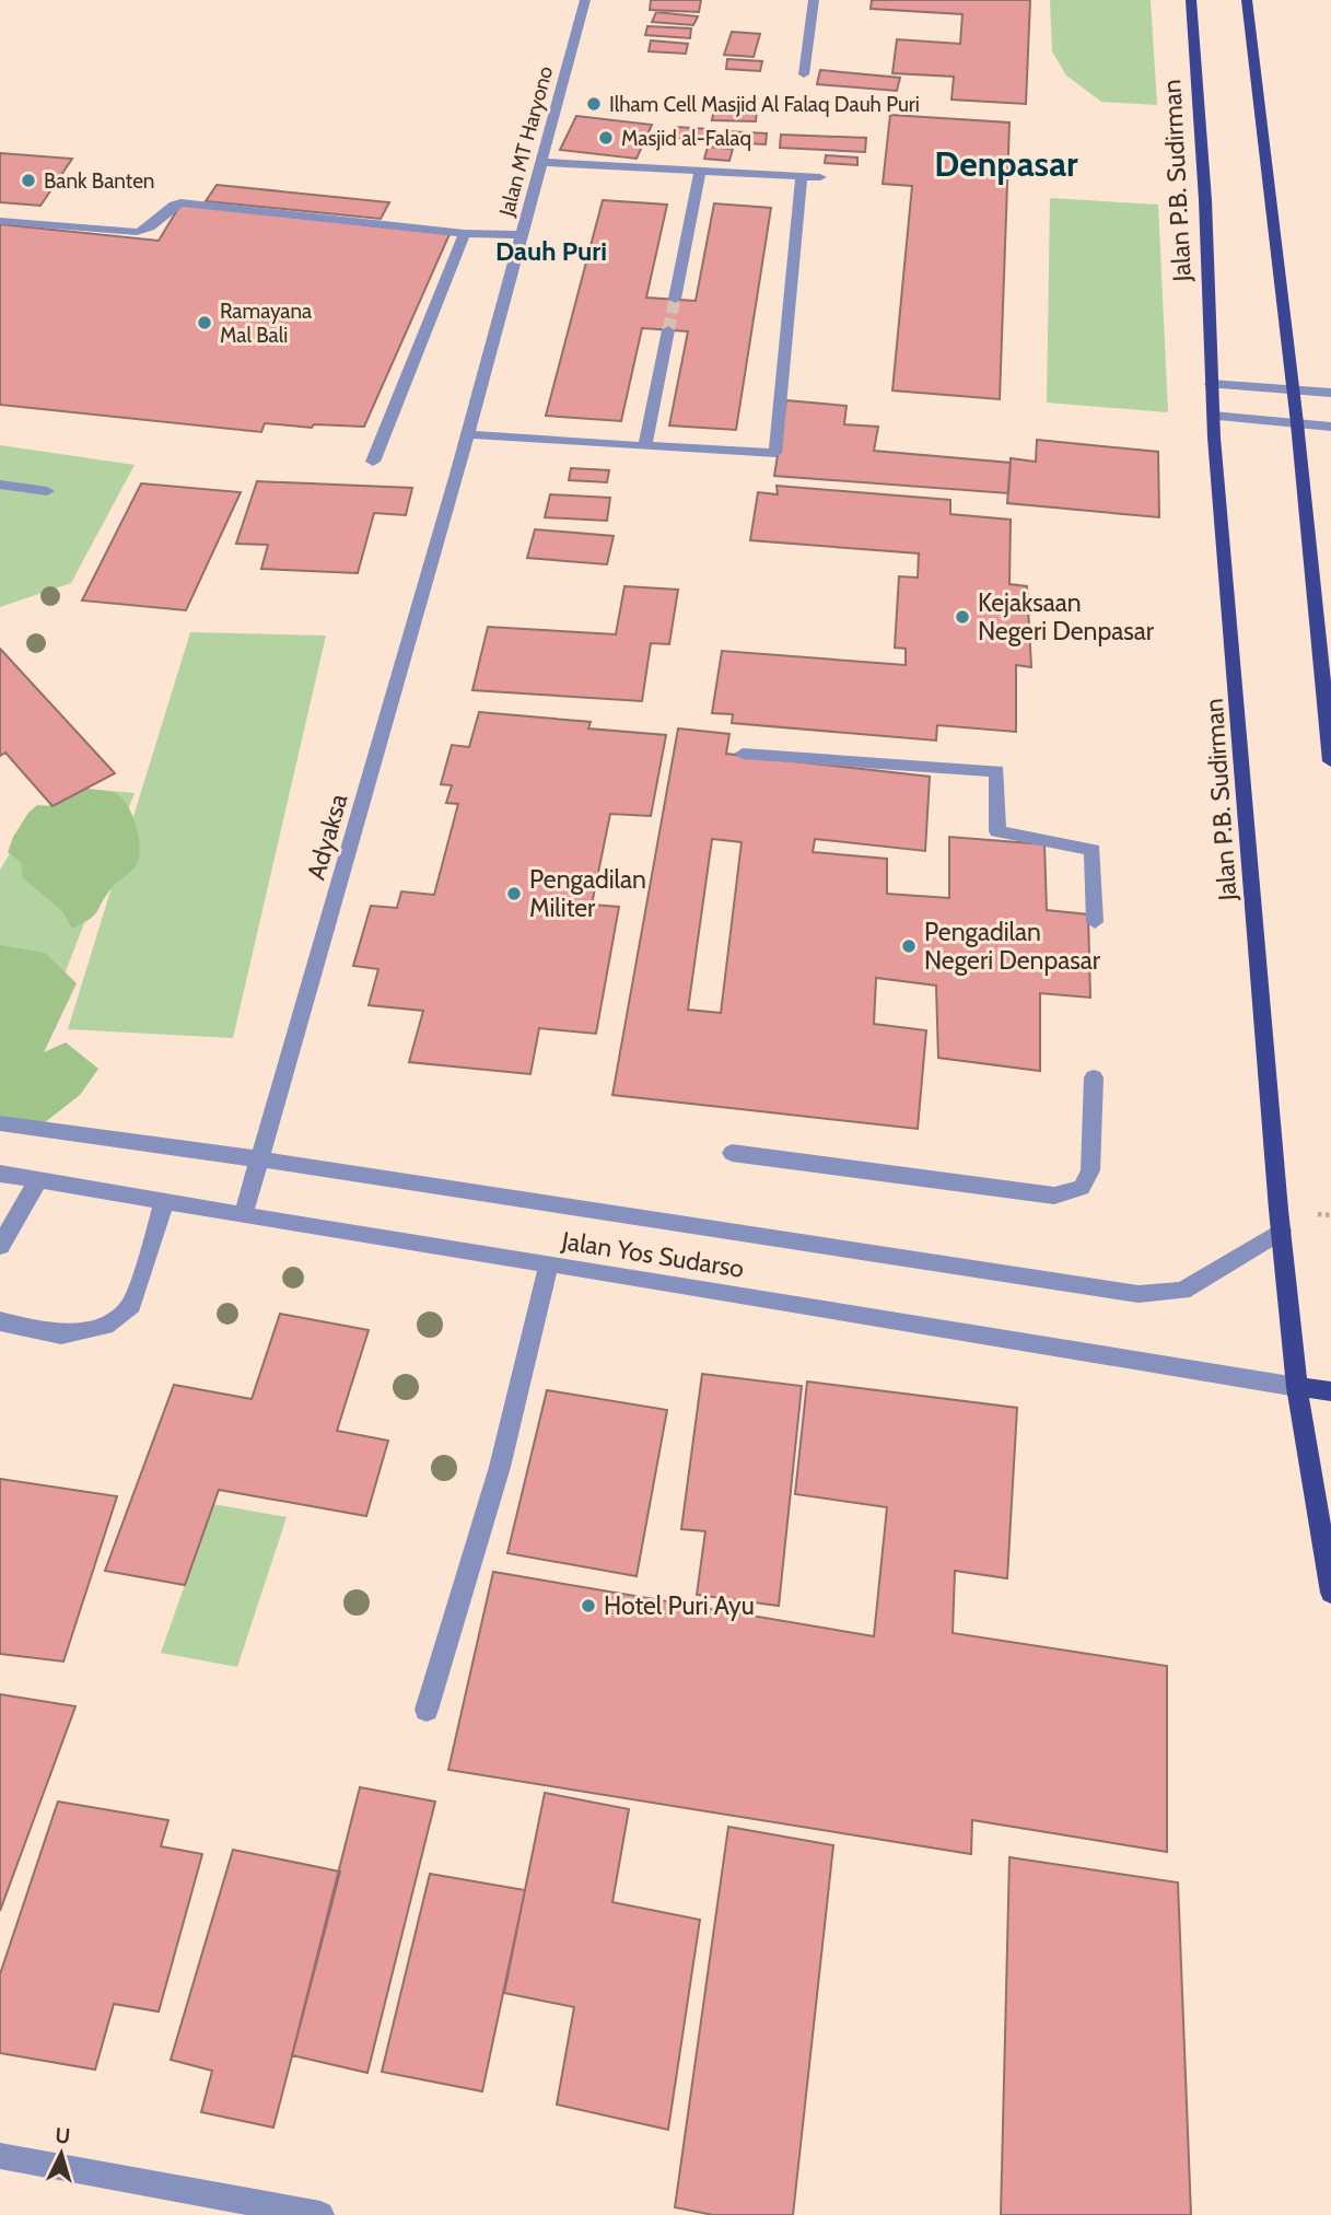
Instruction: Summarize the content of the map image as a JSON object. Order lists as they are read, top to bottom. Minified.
{"streets":{"main road":["Jalan P.B. Sudirman"],"street":["Jalan MT Haryono","Adyaksa","Jalan Yos Sudarso"]},"crossings":[["Jalan MT Haryono","Adyaksa"],["Jalan P.B. Sudirman","Jalan Yos Sudarso"],["Adyaksa","Jalan Yos Sudarso"]],"districts":["Denpasar","Dauh Puri"],"places":["Ilham Cell Masjid Al Falaq Dauh Puri","Masjid al-Falaq","Bank Banten","Ramayana Mal Bali","Kejaksaan Negeri Denpasar","Pengadilan Militer","Pengadilan Negeri Denpasar","Hotel Puri Ayu"],"north":"top"}
